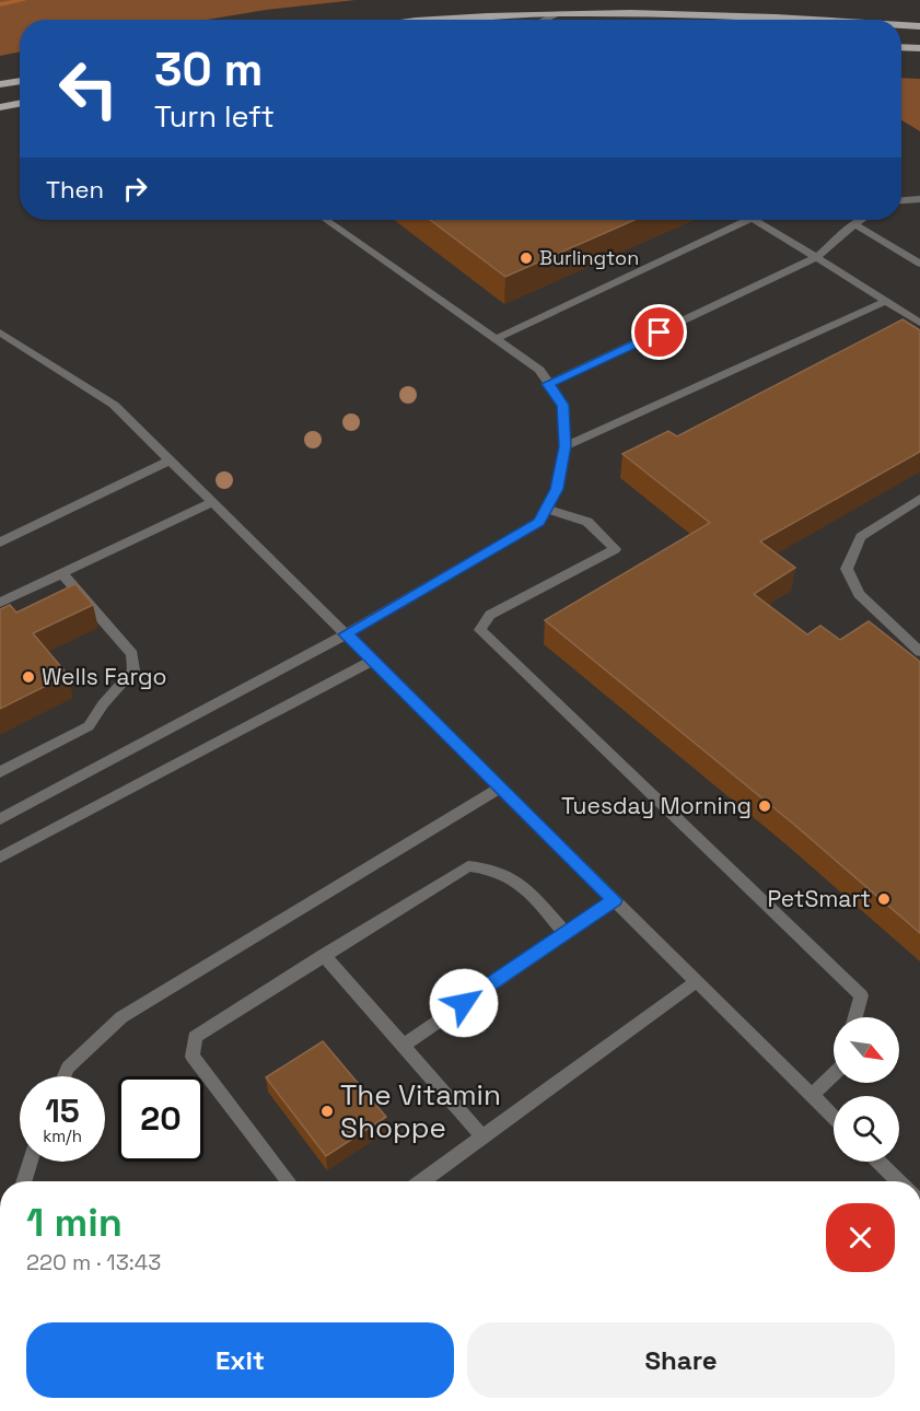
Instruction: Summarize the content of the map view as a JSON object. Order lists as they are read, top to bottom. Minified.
{"places":["Burlington","Wells Fargo","Tuesday Morning","PetSmart","The Vitamin Shoppe"],"north":"bottom right","page":{"turn":["30 m","Turn left"],"then":"Then","speed":"15 km/h","limit":"20","heading":["1 min","220 m · 13:43"],"buttons":["Exit","Share"]}}
